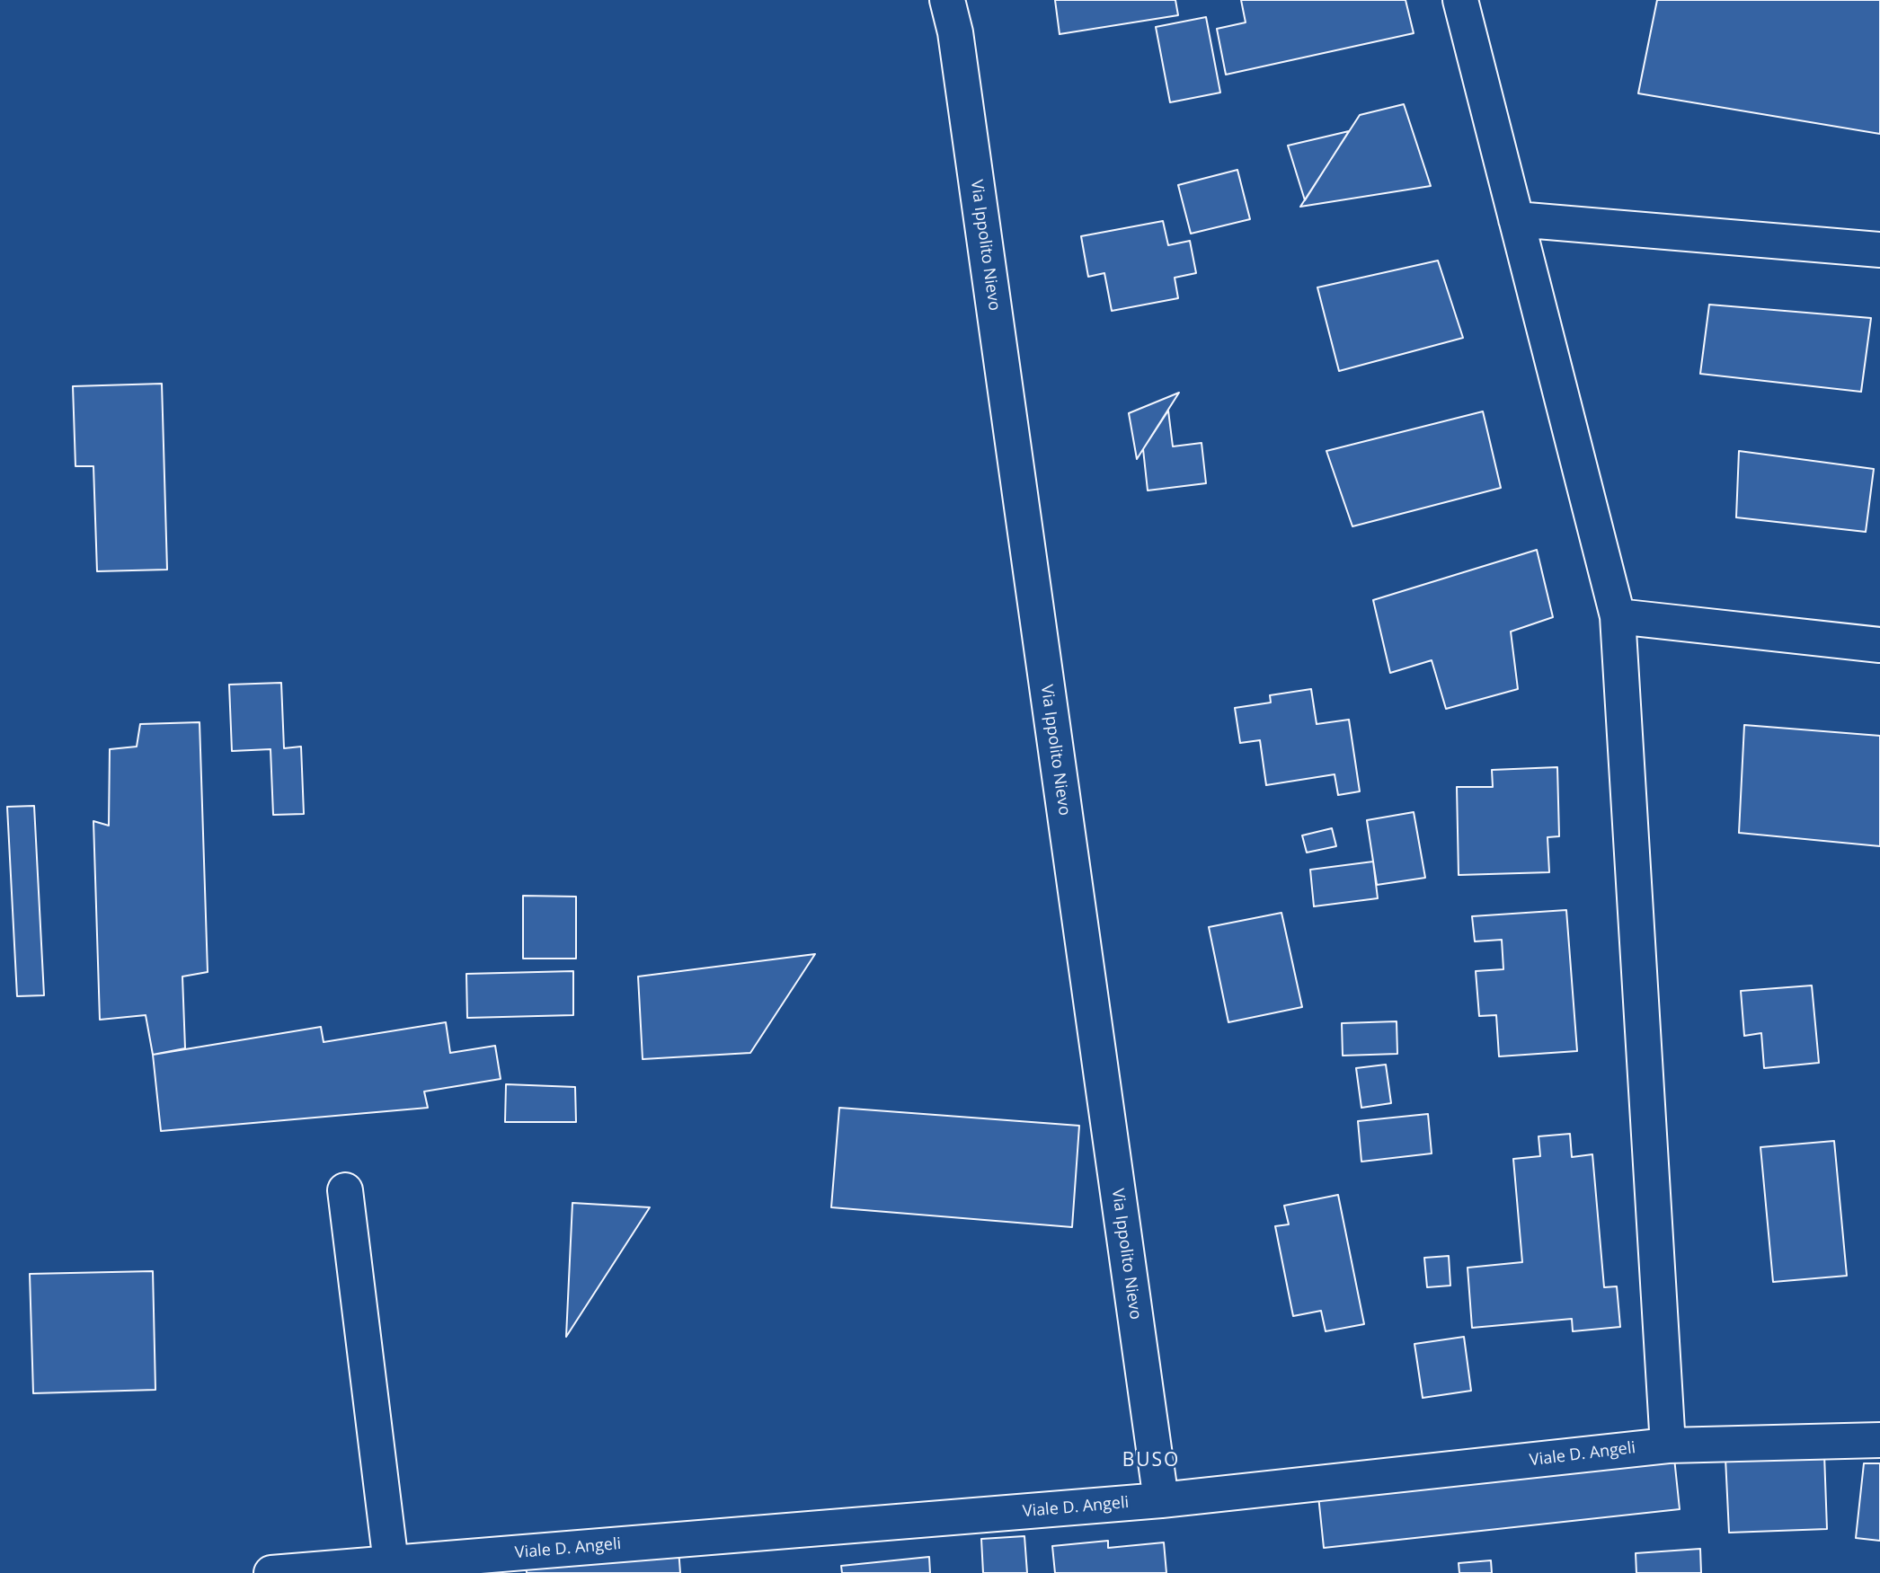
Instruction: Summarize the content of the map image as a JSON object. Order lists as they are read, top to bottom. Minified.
{"streets":{"street":["Via Ippolito Nievo","Viale D. Angeli"]},"crossings":[["Via Ippolito Nievo","Viale D. Angeli"]],"districts":["BUSO"]}
